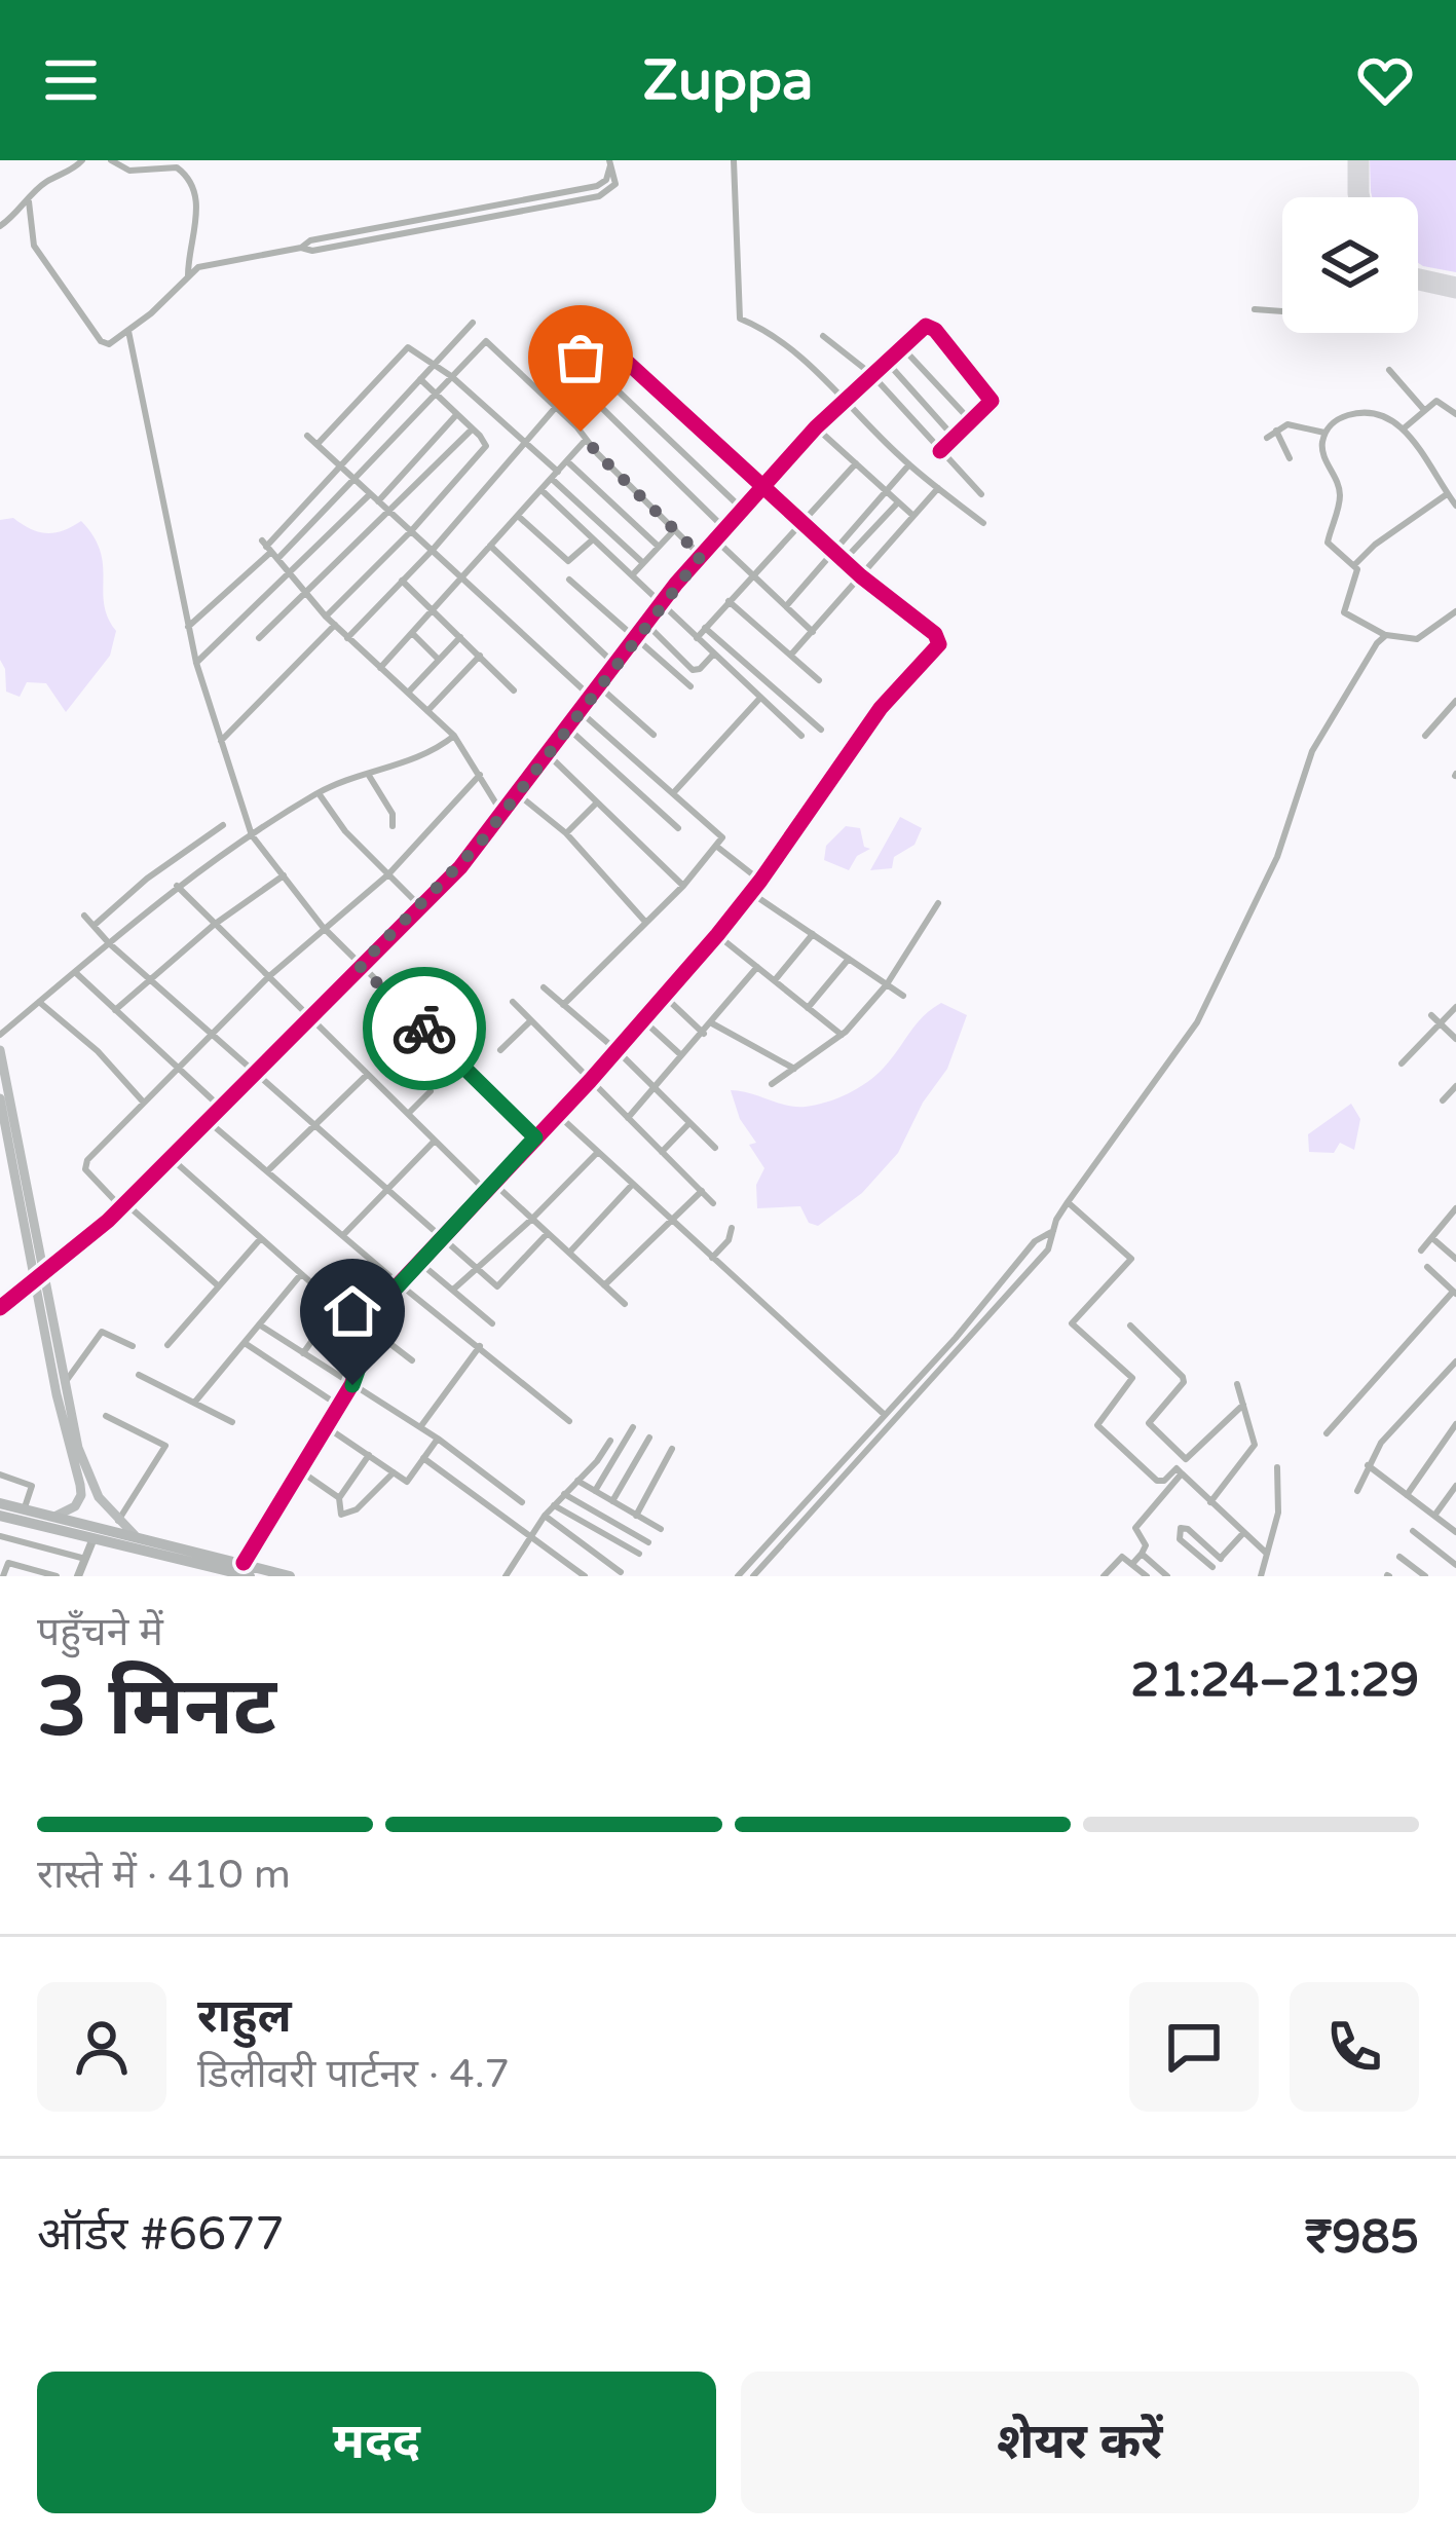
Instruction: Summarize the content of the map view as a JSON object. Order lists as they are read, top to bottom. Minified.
{"page":{"header":"Zuppa","heading":["3 मिनट","पहुँचने में","21:24–21:29"],"panel":["राहुल","डिलीवरी पार्टनर · 4.7","ऑर्डर #6677","₹985"],"bar":"रास्ते में · 410 m","buttons":["मदद","शेयर करें"]}}
